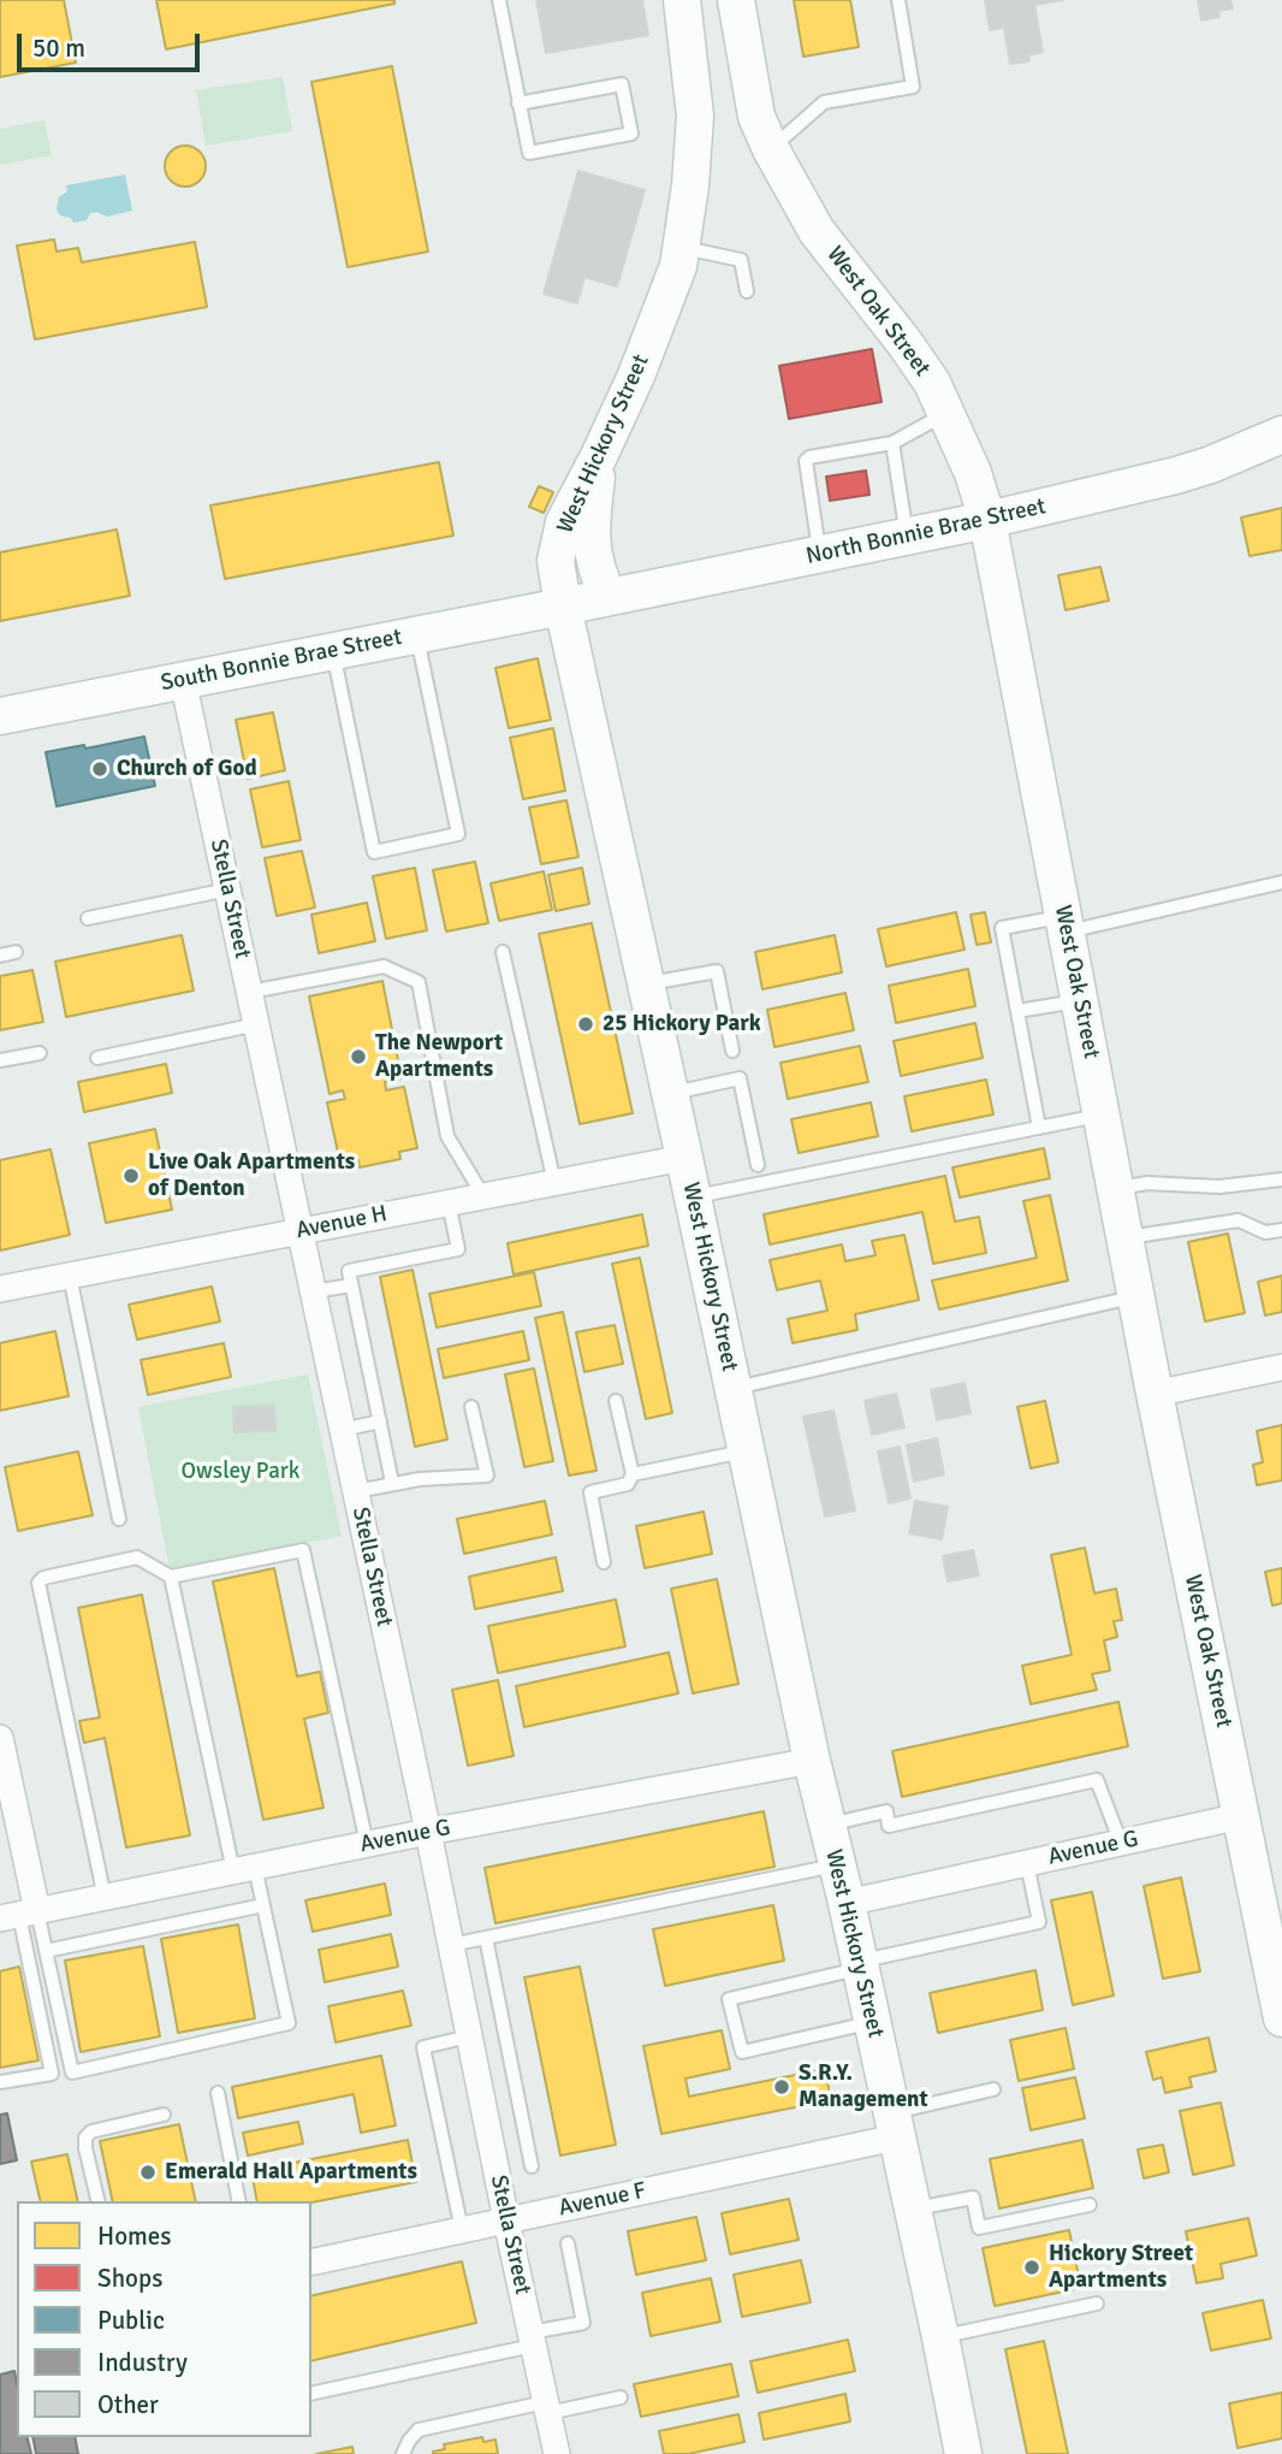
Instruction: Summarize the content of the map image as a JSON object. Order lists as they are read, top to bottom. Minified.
{"streets":{"main road":["West Oak Street","West Hickory Street","North Bonnie Brae Street","South Bonnie Brae Street"],"street":["Stella Street","Avenue H","Avenue G","Avenue F"]},"crossings":[["West Oak Street","North Bonnie Brae Street"],["West Oak Street","Avenue G"],["West Hickory Street","North Bonnie Brae Street"],["West Hickory Street","South Bonnie Brae Street"],["West Hickory Street","Avenue H"],["West Hickory Street","Avenue G"],["West Hickory Street","Avenue F"],["North Bonnie Brae Street","South Bonnie Brae Street"],["South Bonnie Brae Street","Stella Street"],["Stella Street","Avenue H"],["Stella Street","Avenue G"],["Stella Street","Avenue F"]],"parks":["Owsley Park"],"places":["Church of God","25 Hickory Park","The Newport Apartments","Live Oak Apartments of Denton","S.R.Y. Management","Emerald Hall Apartments","Hickory Street Apartments"],"legend":["Homes","Shops","Public","Industry","Other"],"scale_bar":"50 m"}
